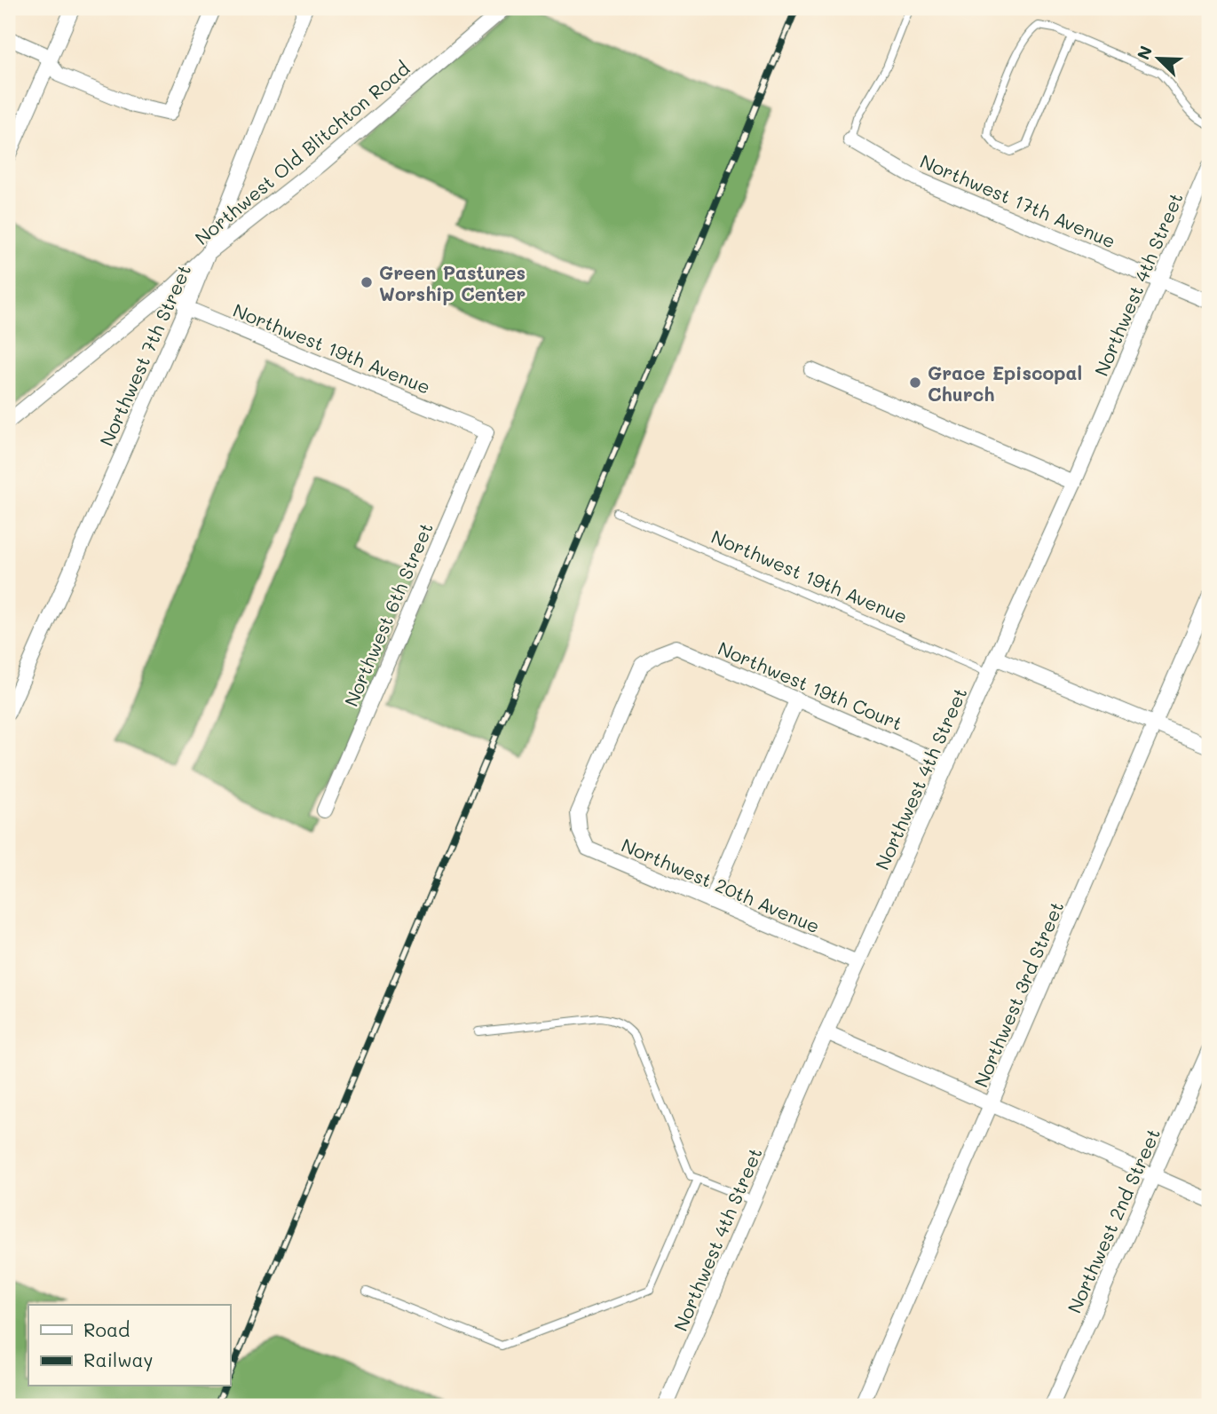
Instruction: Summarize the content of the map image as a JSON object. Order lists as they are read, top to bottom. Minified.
{"streets":{"street":["Northwest Old Blitchton Road","Northwest 17th Avenue","Northwest 4th Street","Northwest 19th Avenue","Northwest 7th Street","Northwest 6th Street","Northwest 19th Court","Northwest 20th Avenue","Northwest 3rd Street","Northwest 2nd Street"]},"crossings":[["Northwest Old Blitchton Road","Northwest 7th Street"],["Northwest 17th Avenue","Northwest 4th Street"],["Northwest 4th Street","Northwest 19th Avenue"],["Northwest 4th Street","Northwest 19th Court"],["Northwest 4th Street","Northwest 20th Avenue"],["Northwest 19th Avenue","Northwest 7th Street"],["Northwest 19th Avenue","Northwest 6th Street"],["Northwest 19th Court","Northwest 20th Avenue"]],"places":["Green Pastures Worship Center","Grace Episcopal Church"],"legend":["Road","Railway"],"north":"top left"}
